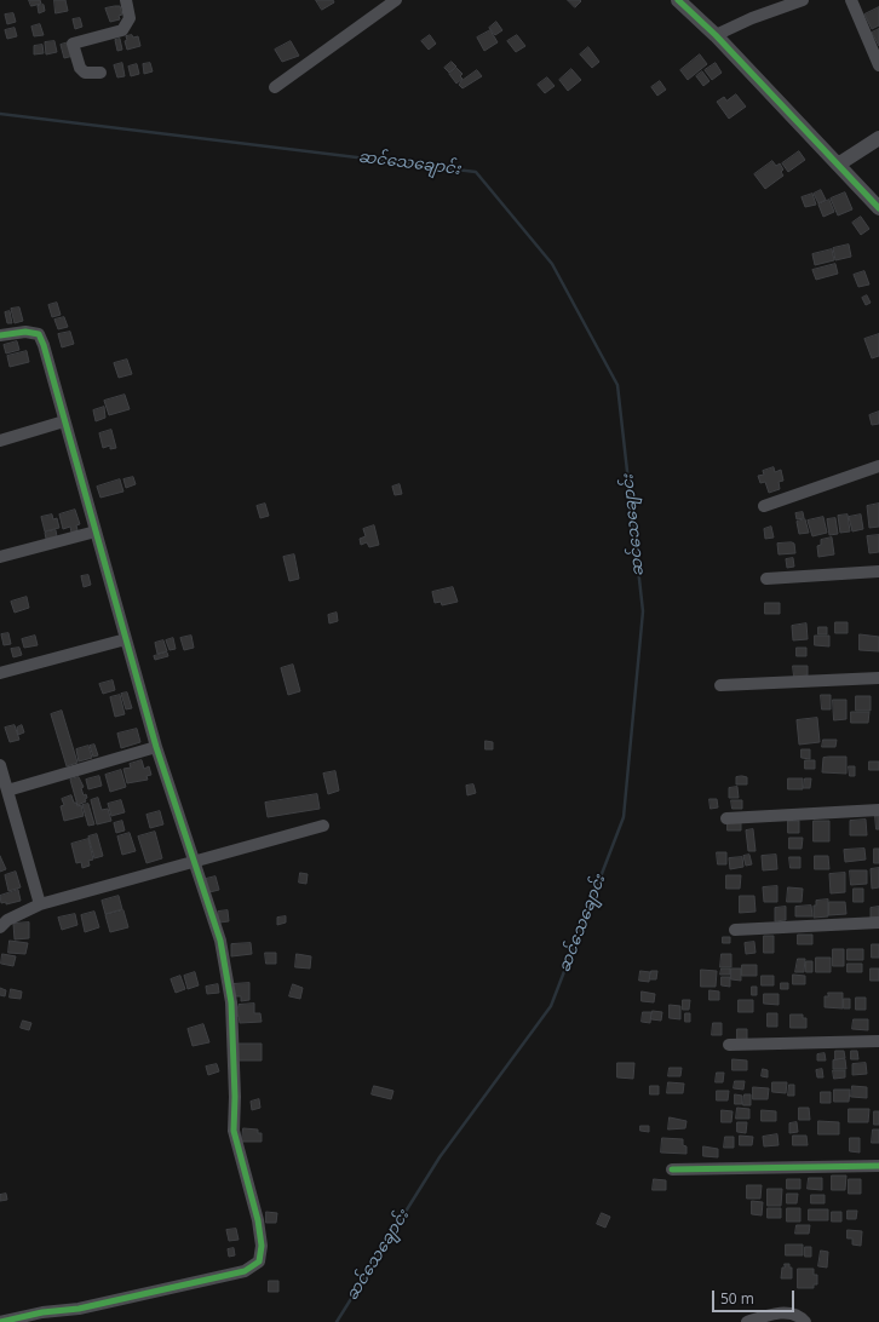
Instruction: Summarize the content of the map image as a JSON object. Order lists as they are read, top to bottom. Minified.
{"water":["ဆင်သေချောင်း"],"scale_bar":"50 m"}
